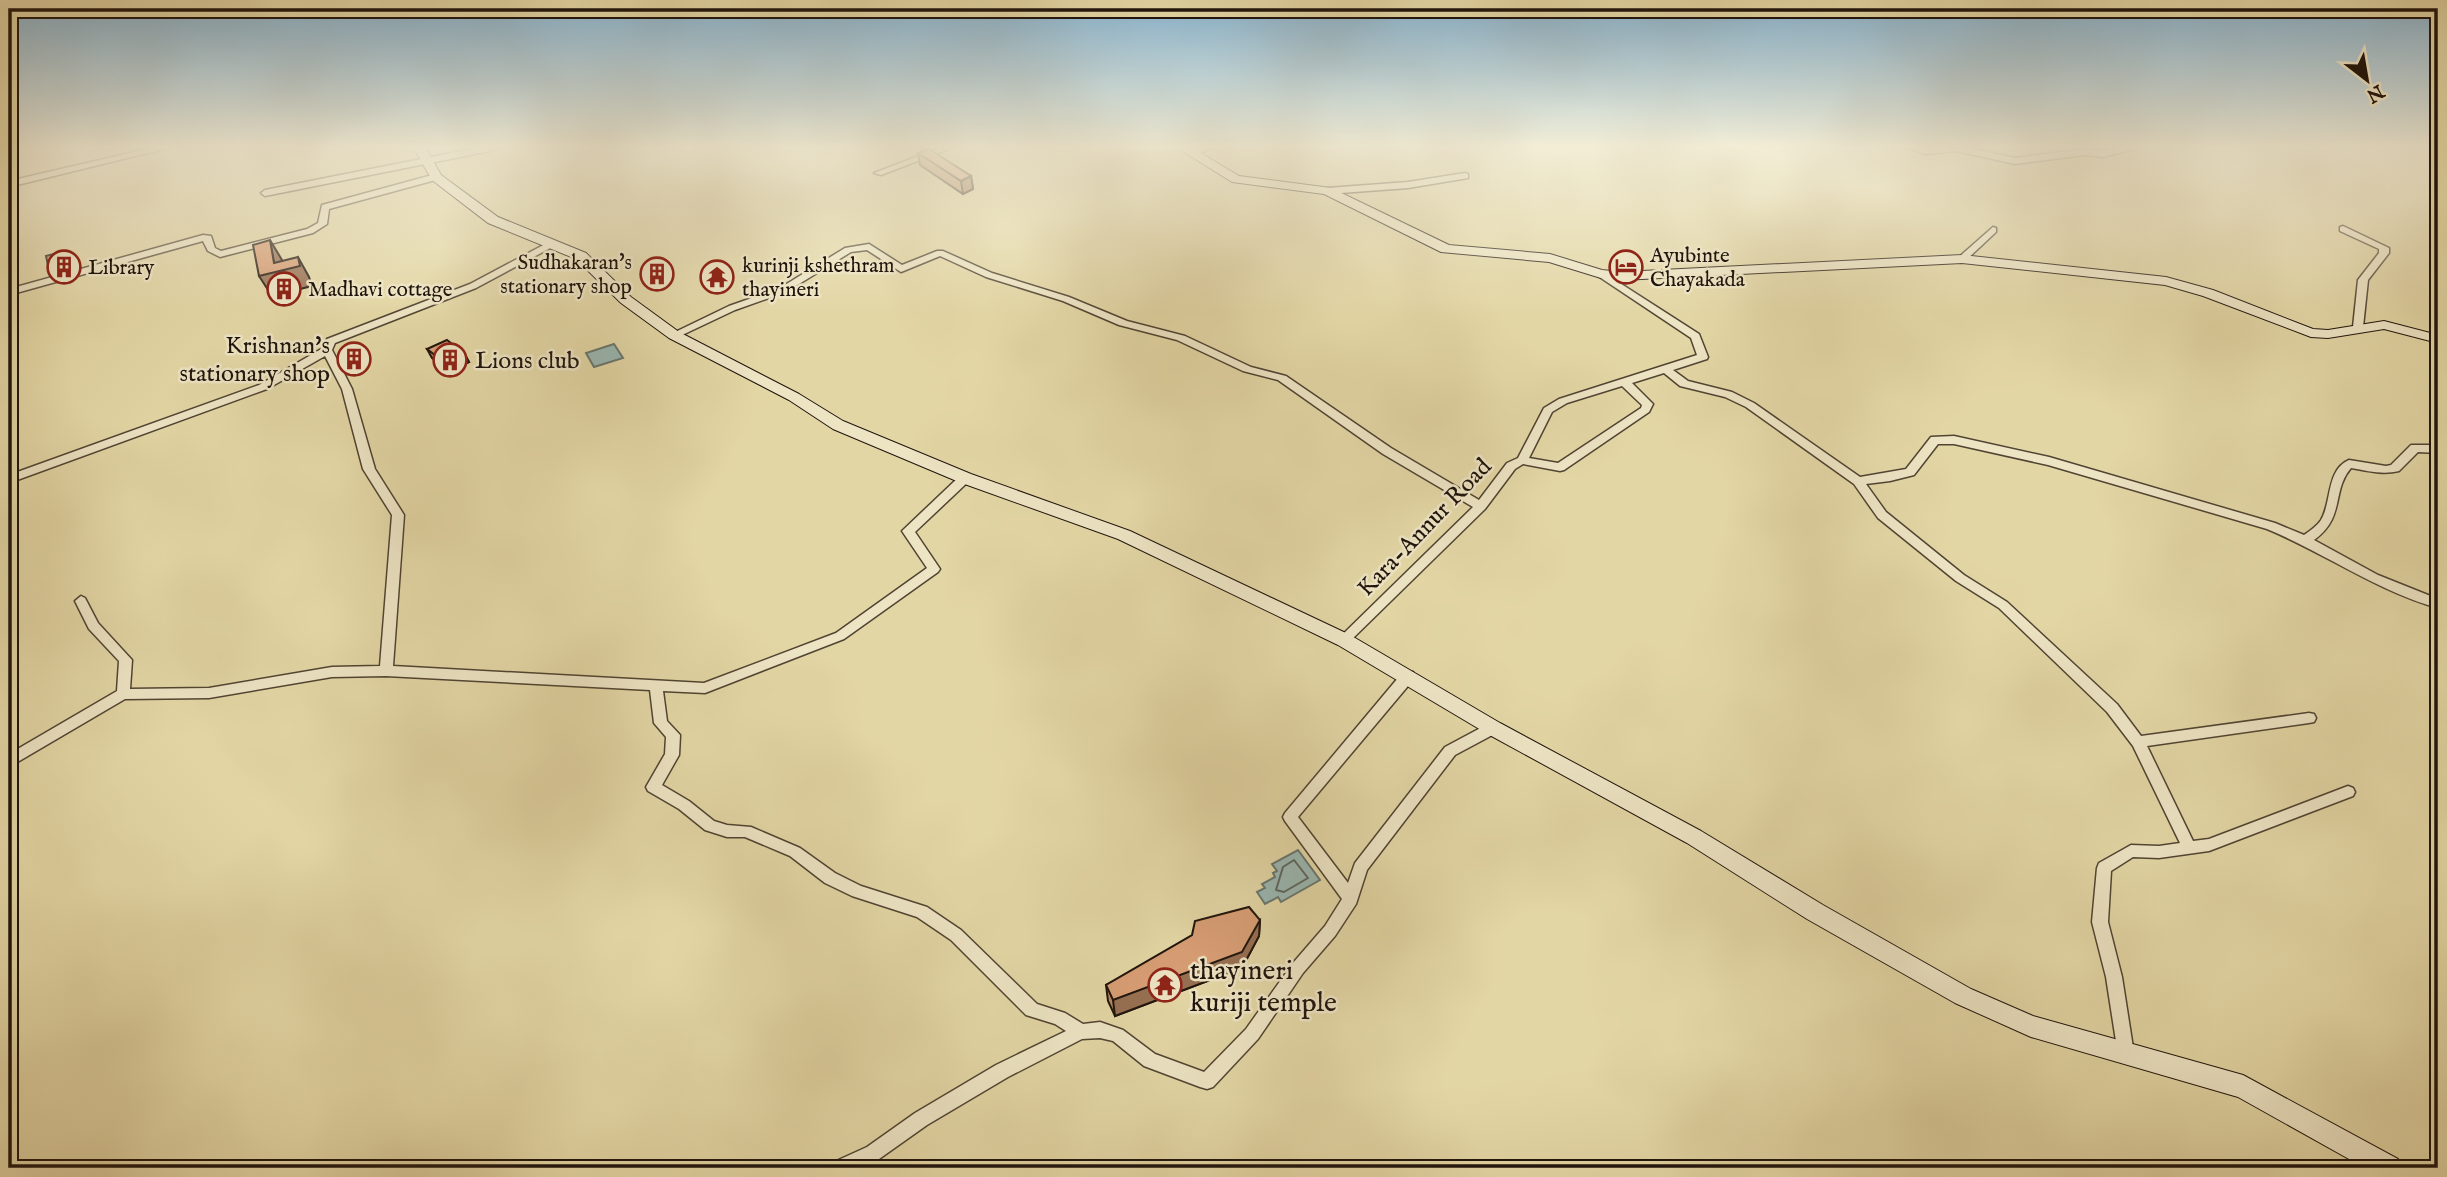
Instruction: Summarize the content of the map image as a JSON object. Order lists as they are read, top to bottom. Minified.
{"streets":{"street":["Kara-Annur Road"]},"places":{"building":["Library","Sudhakaran's stationary shop","Madhavi cottage","Krishnan's stationary shop","Lions club"],"hotel":["Ayubinte Chayakada"],"temple":["kurinji kshethram thayineri","thayineri kuriji temple"]},"north":"bottom right"}
